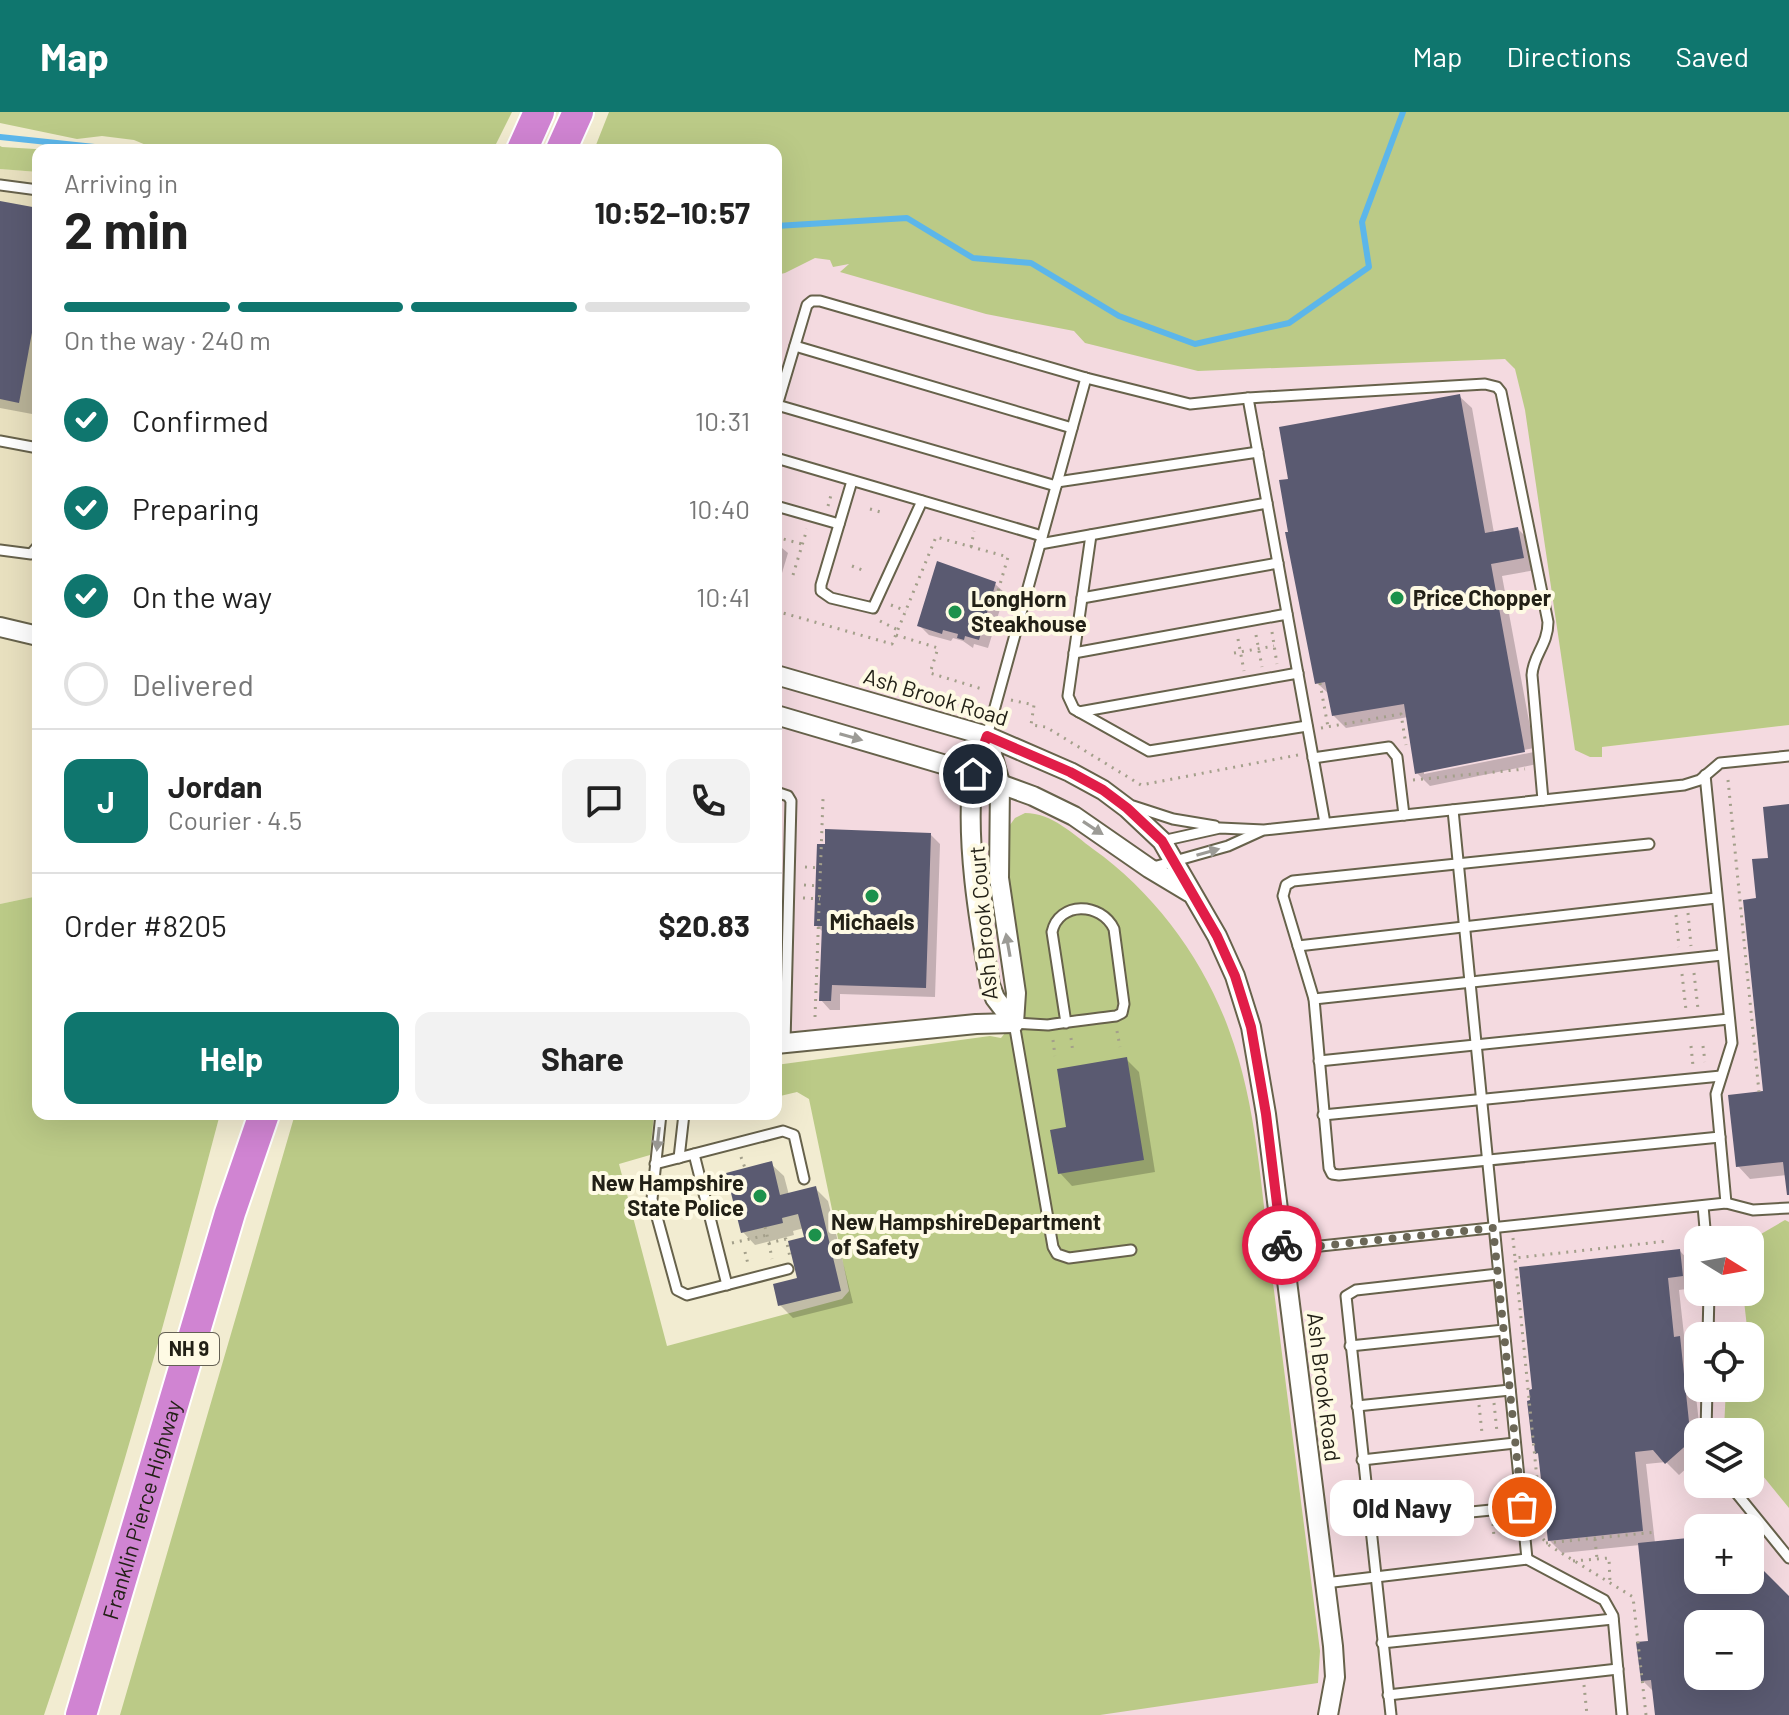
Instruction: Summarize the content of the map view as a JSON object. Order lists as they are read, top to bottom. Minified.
{"streets":{"highway":["NH 9","Franklin Pierce Highway"],"street":["Ash Brook Road","Ash Brook Court"]},"crossings":[["Ash Brook Road","Ash Brook Court"]],"places":["Price Chopper","LongHorn Steakhouse","Michaels","New Hampshire State Police","New HampshireDepartment of Safety","Old Navy"],"north":"right","page":{"header":"Map","nav":["Map","Directions","Saved"],"heading":["2 min","Arriving in","10:52–10:57"],"panel":["Jordan","Courier · 4.5","Order #8205","$20.83"],"bar":"On the way · 240 m","list":[["Confirmed","10:31"],["Preparing","10:40"],["On the way","10:41"],"Delivered"],"round":"J","buttons":["Help","Share"],"map_buttons":["+","−"],"bubble":"Old Navy"}}
